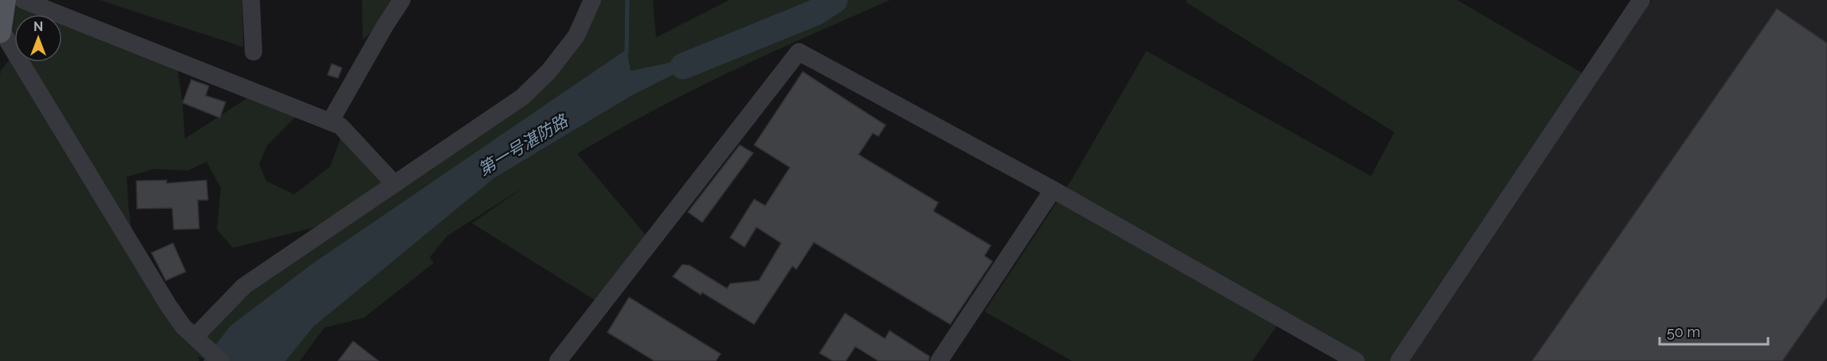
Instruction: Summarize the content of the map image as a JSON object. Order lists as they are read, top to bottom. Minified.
{"water":["第一号湛防路"],"scale_bar":"50 m","north":"top"}
